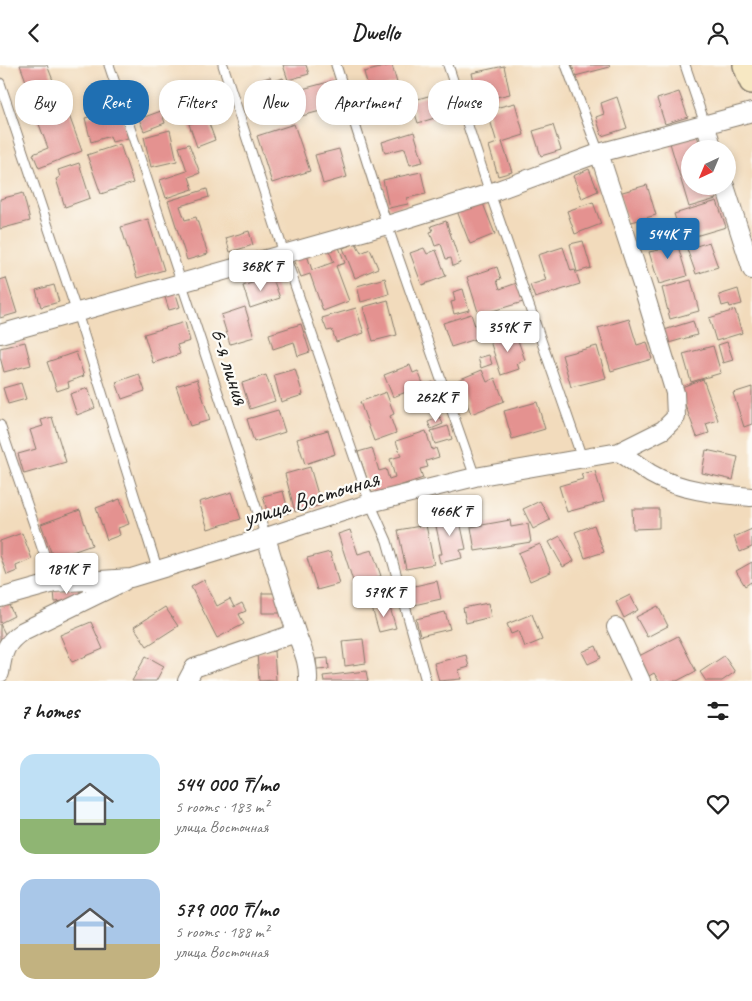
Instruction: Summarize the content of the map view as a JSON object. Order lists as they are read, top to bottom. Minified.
{"streets":{"street":["улица Восточная"],"lane":["6-я линия"]},"crossings":[["6-я линия","улица Восточная"]],"north":"bottom left","page":{"header":"Dwello","chip":["Buy","Rent","Filters","New","Apartment","House"],"price":["544K ₸","368K ₸","359K ₸","262K ₸","466K ₸","181K ₸","579K ₸"],"heading":"7 homes","list":[{"name":"544 000 ₸/mo","note":"5 rooms · 183 m² · улица Восточная"},{"name":"579 000 ₸/mo","note":"5 rooms · 188 m² · улица Восточная"}]}}
